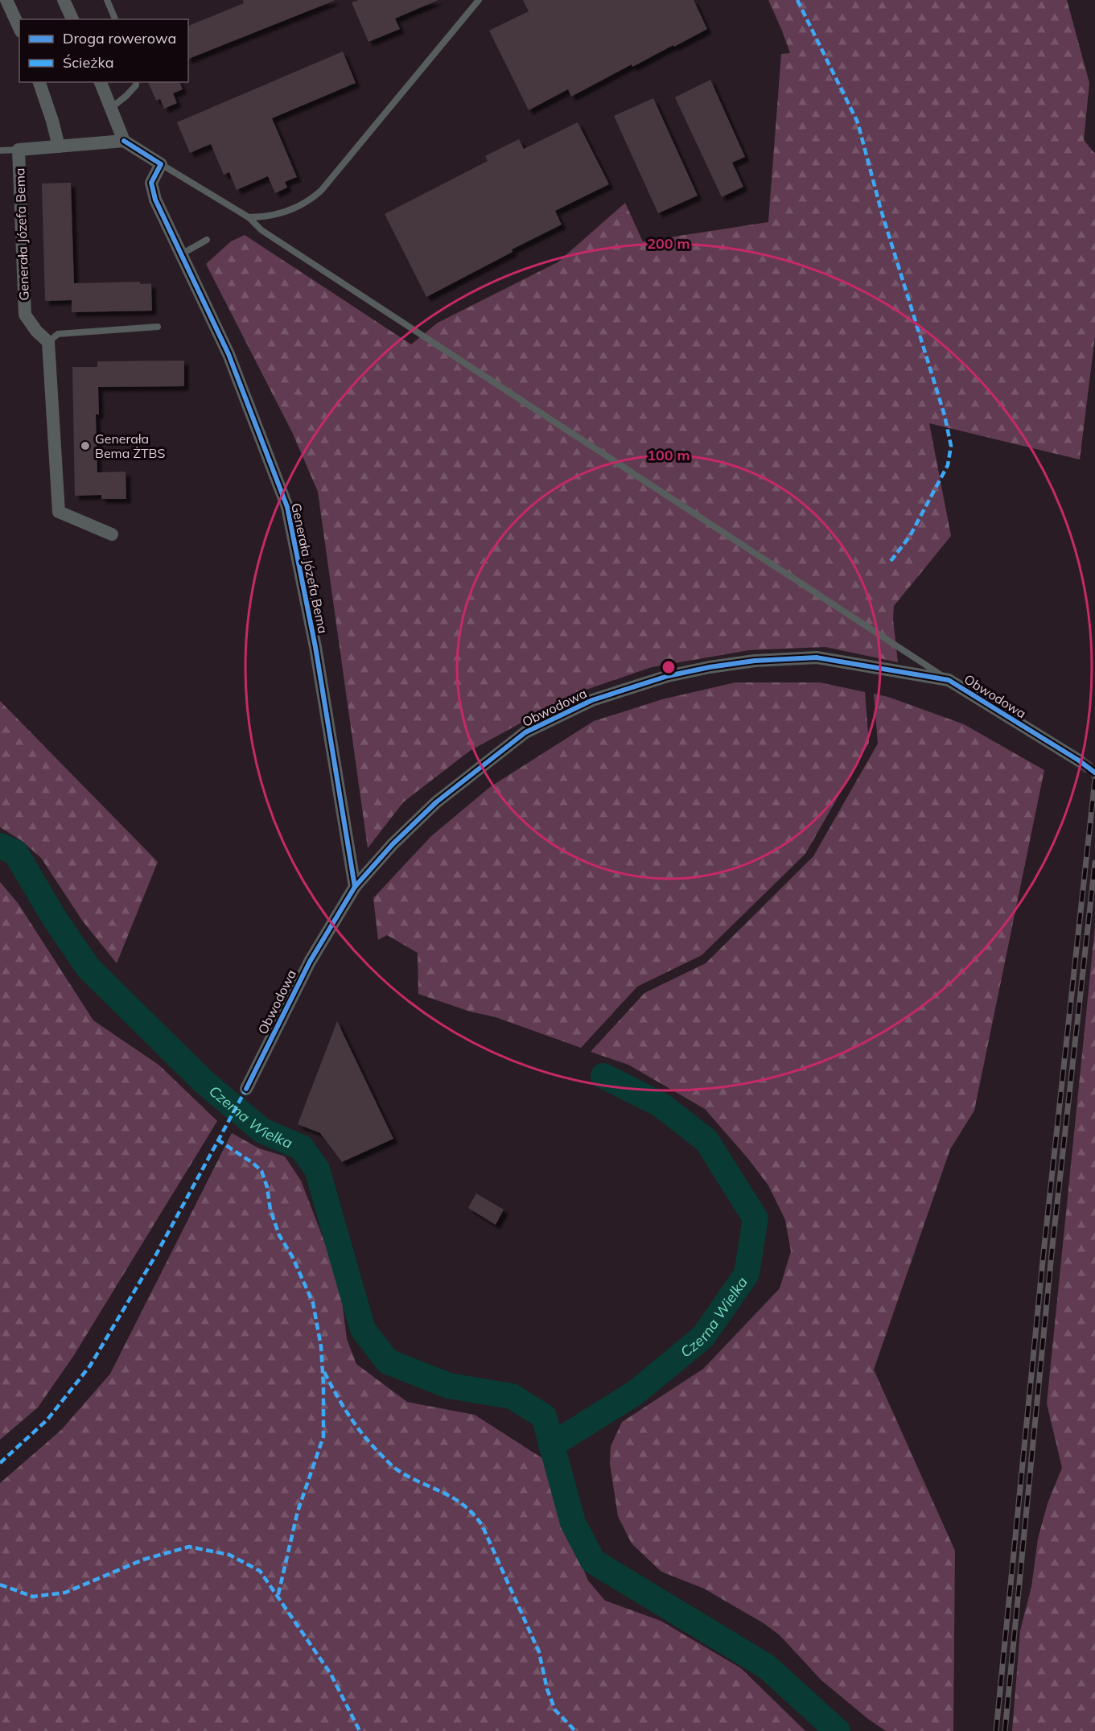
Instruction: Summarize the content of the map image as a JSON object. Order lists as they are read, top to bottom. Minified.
{"streets":{"street":["Generała Józefa Bema","Obwodowa"]},"crossings":[["Generała Józefa Bema","Obwodowa"]],"water":["Czerna Wielka"],"places":["Generała Bema ŻTBS"],"legend":["Droga rowerowa","Ścieżka"],"rings":["200 m","100 m"]}
